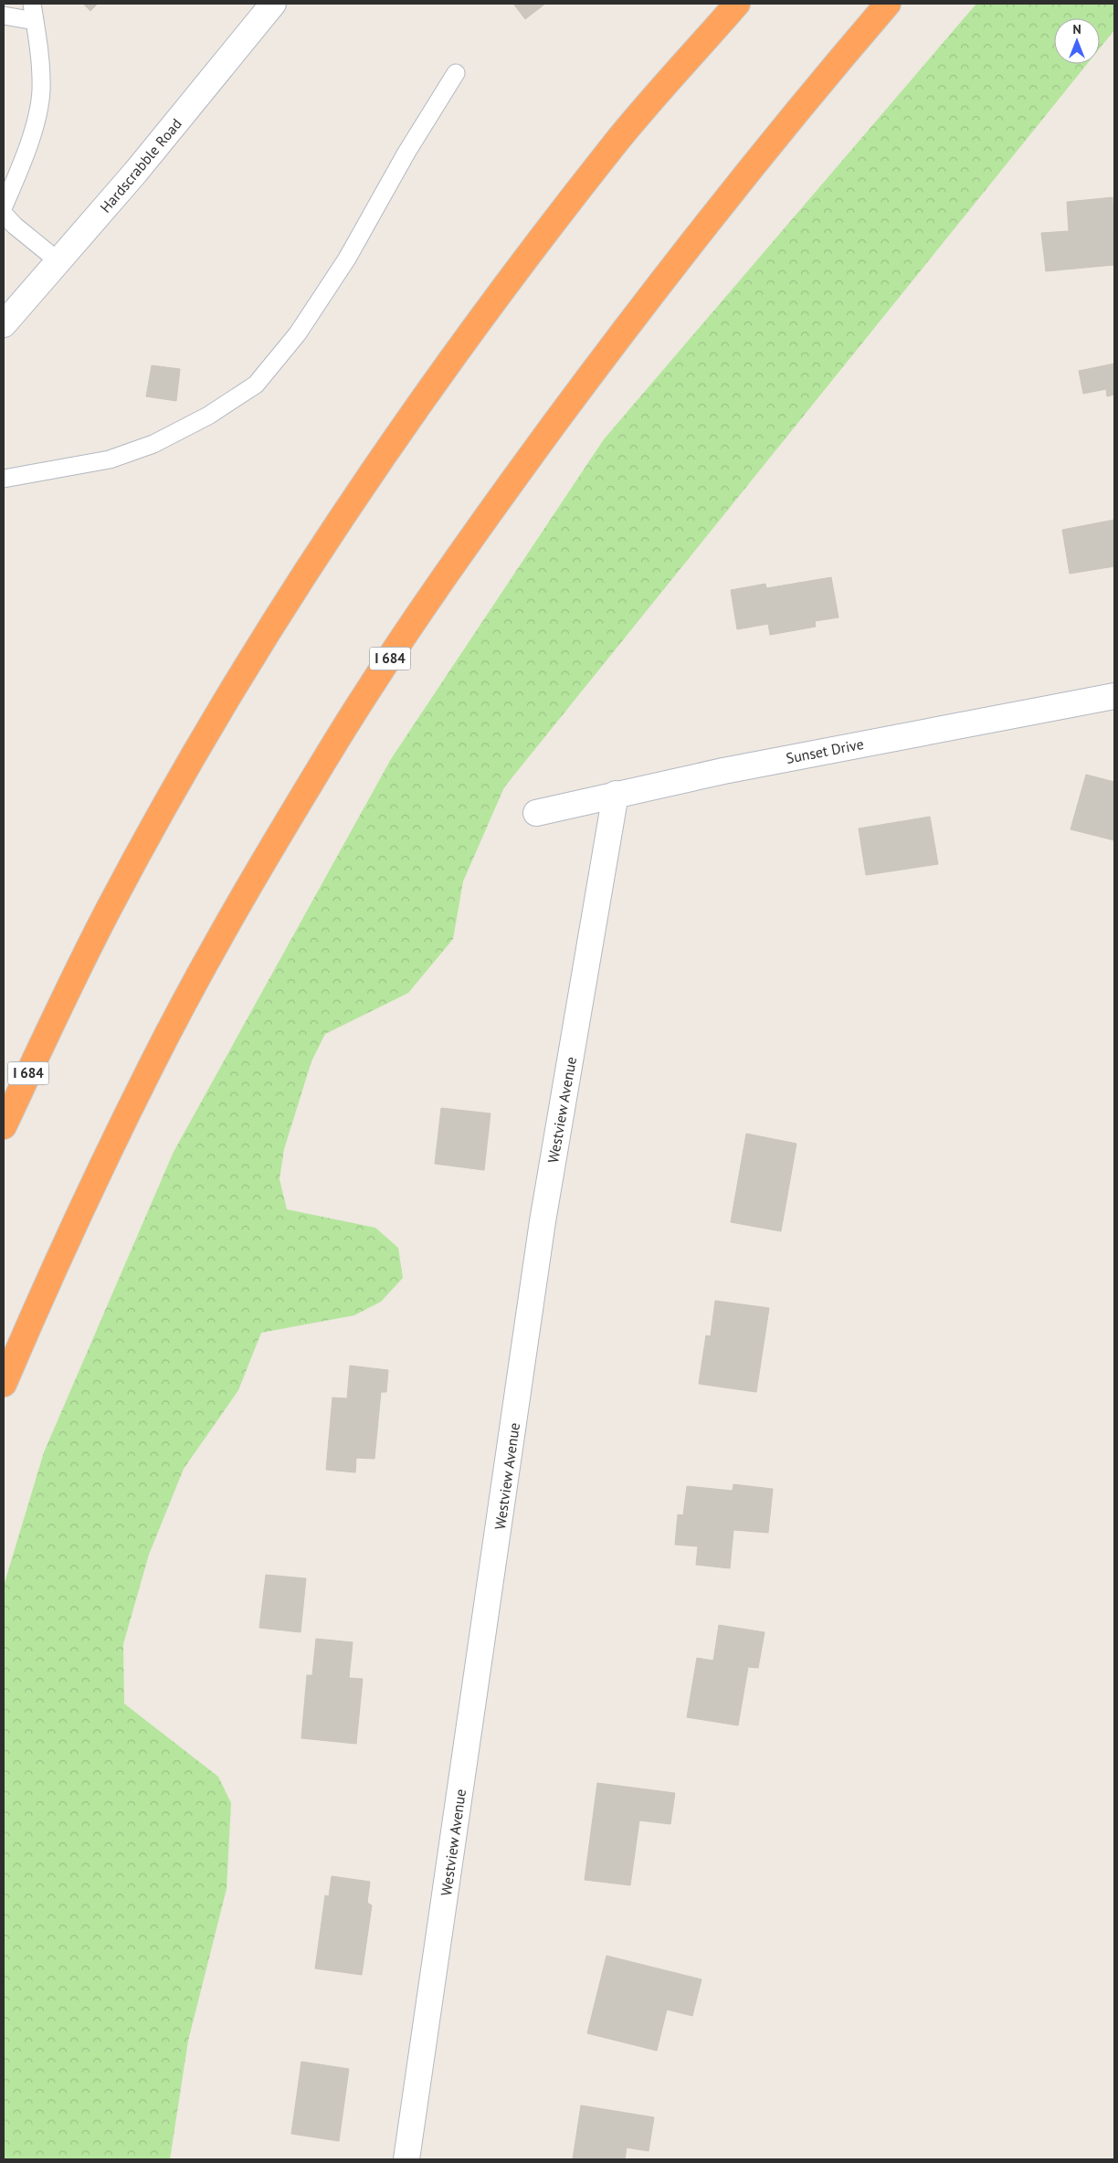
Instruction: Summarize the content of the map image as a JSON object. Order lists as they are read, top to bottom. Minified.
{"streets":{"highway":["I 684"],"street":["Hardscrabble Road","Sunset Drive","Westview Avenue"]},"crossings":[["Sunset Drive","Westview Avenue"]],"north":"top"}
